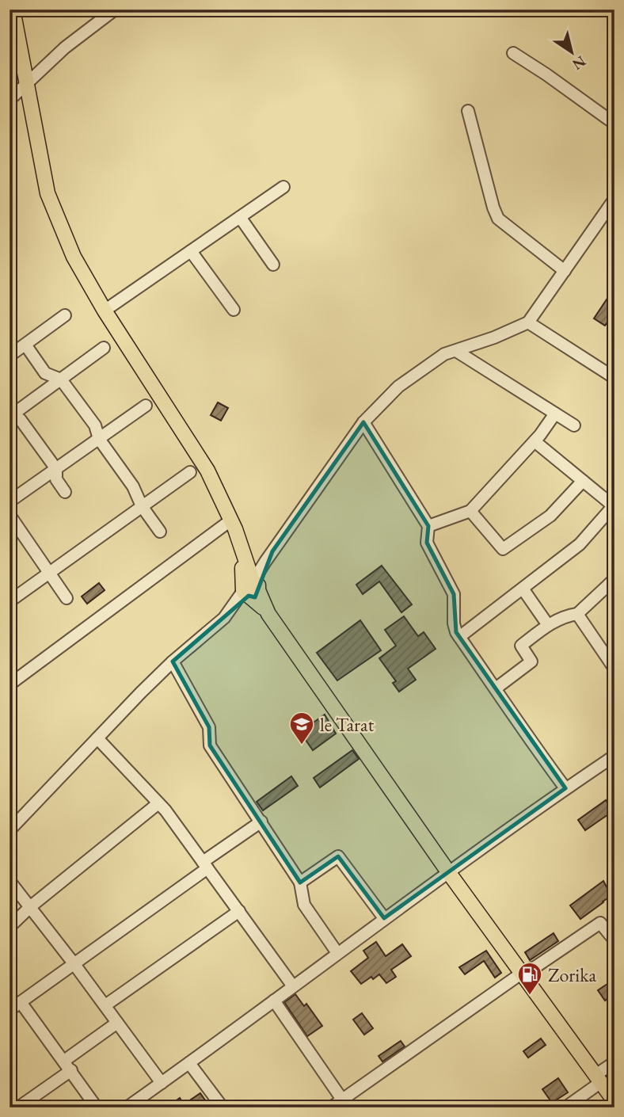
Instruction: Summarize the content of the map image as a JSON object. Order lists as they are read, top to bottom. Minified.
{"places":{"school or university":["le Tarat"],"fuel station":["Zorika"]},"north":"bottom right"}
